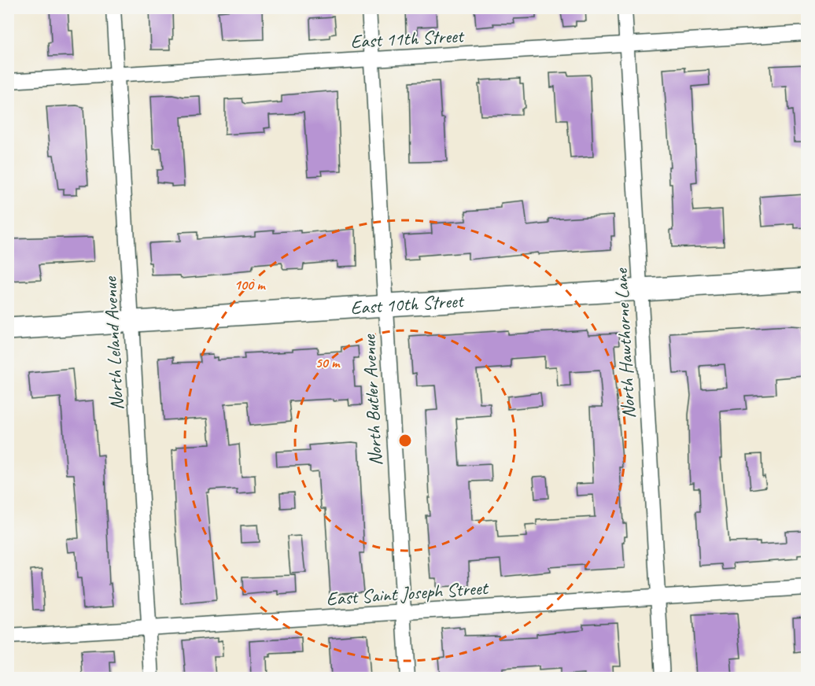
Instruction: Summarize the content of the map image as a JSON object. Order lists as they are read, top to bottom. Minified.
{"streets":{"main road":["East 10th Street"],"street":["East 11th Street","North Leland Avenue","North Hawthorne Lane","North Butler Avenue","East Saint Joseph Street"]},"crossings":[["East 11th Street","North Leland Avenue"],["East 11th Street","North Hawthorne Lane"],["East 11th Street","North Butler Avenue"],["East 10th Street","North Leland Avenue"],["East 10th Street","North Hawthorne Lane"],["East 10th Street","North Butler Avenue"],["North Leland Avenue","East Saint Joseph Street"],["North Hawthorne Lane","East Saint Joseph Street"],["North Butler Avenue","East Saint Joseph Street"]],"rings":["100 m","50 m"]}
